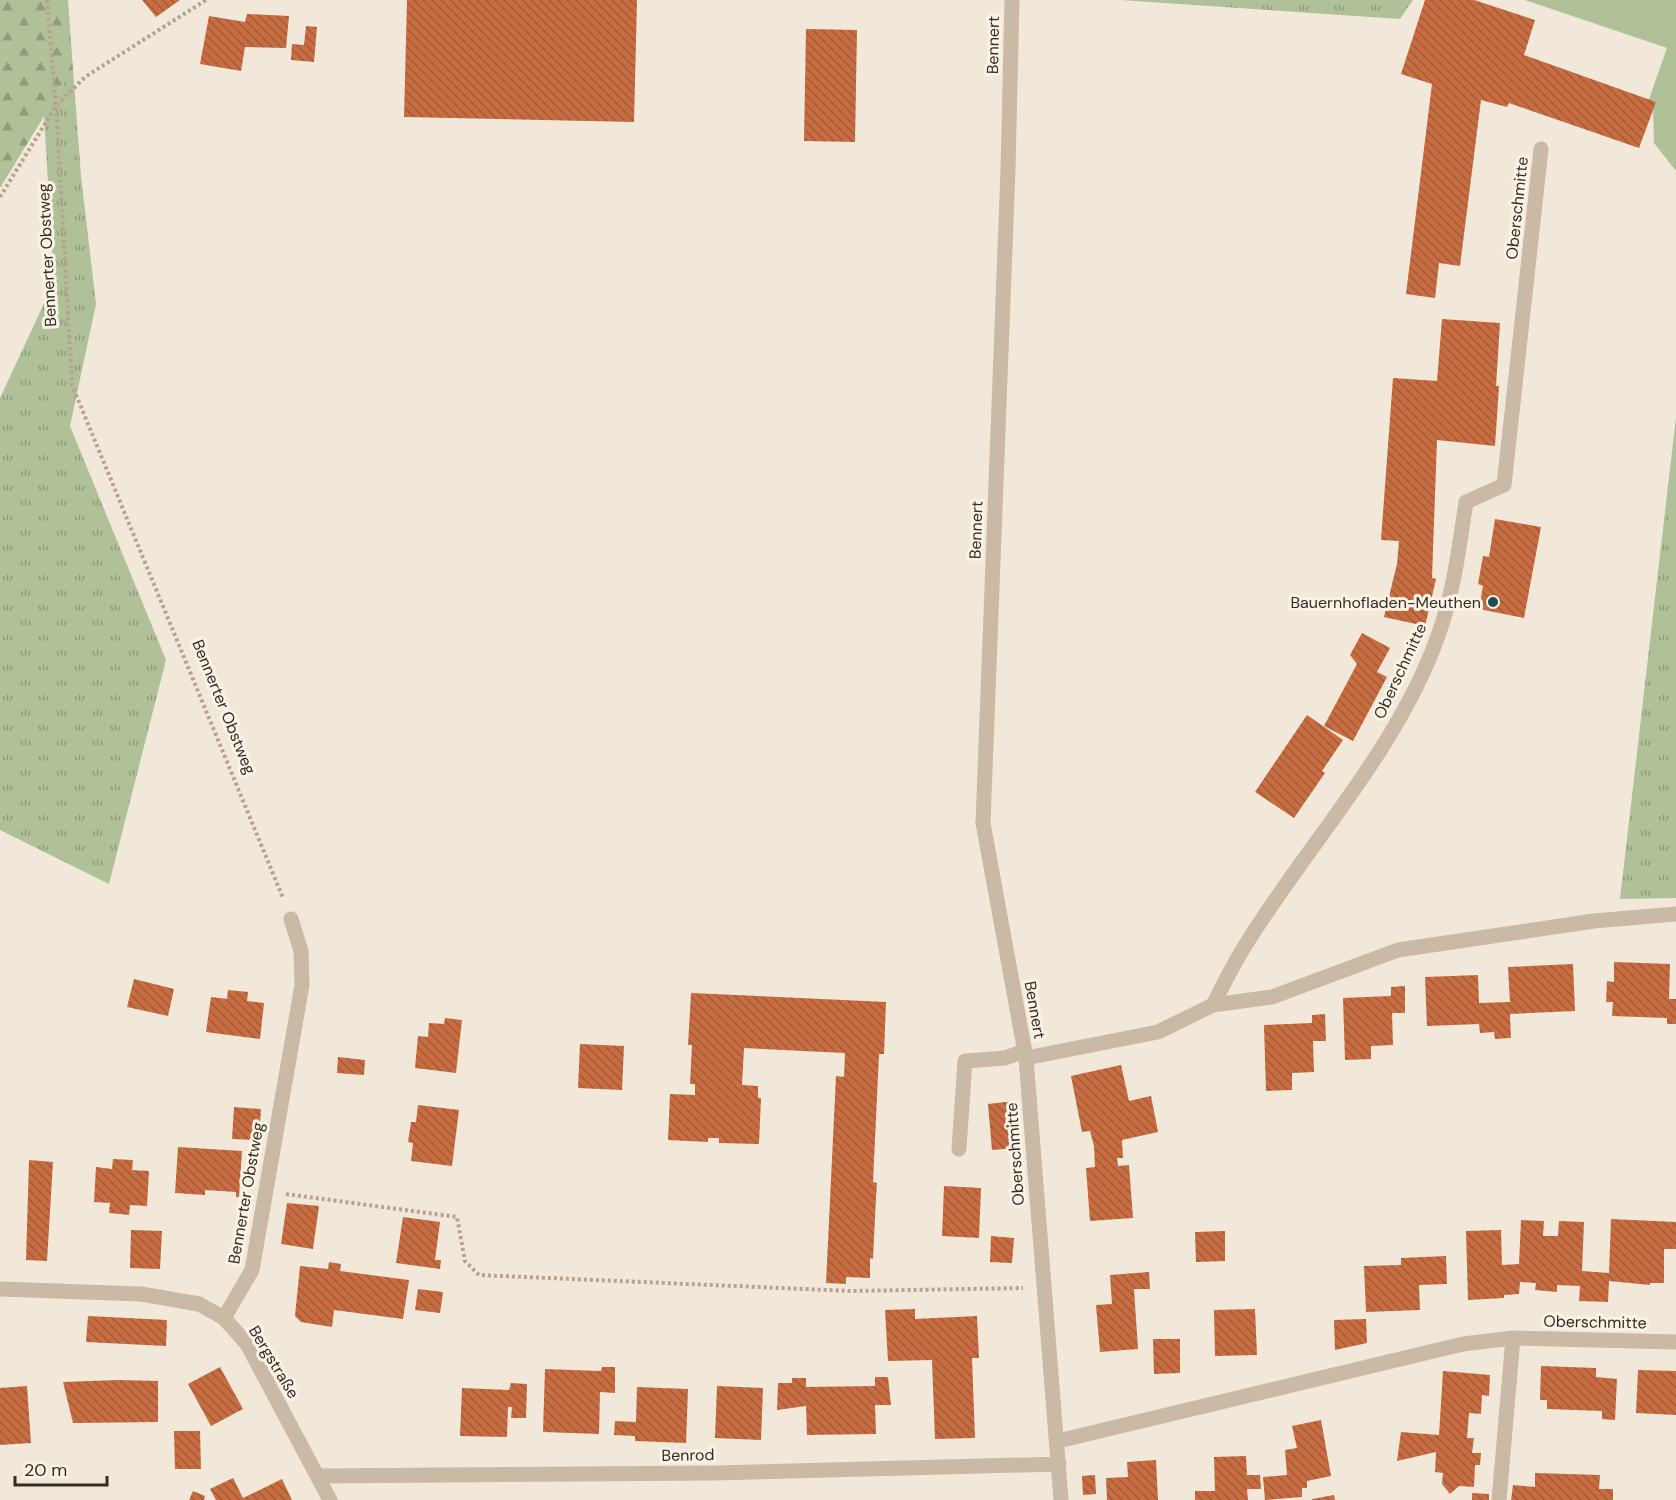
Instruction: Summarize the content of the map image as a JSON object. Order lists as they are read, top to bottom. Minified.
{"streets":{"street":["Bennert","Oberschmitte","Bennerter Obstweg","Bergstraße","Benrod"]},"crossings":[["Bennert","Oberschmitte"],["Oberschmitte","Benrod"],["Bennerter Obstweg","Bergstraße"],["Bergstraße","Benrod"]],"places":["Bauernhofladen-Meuthen"],"scale_bar":"20 m"}
